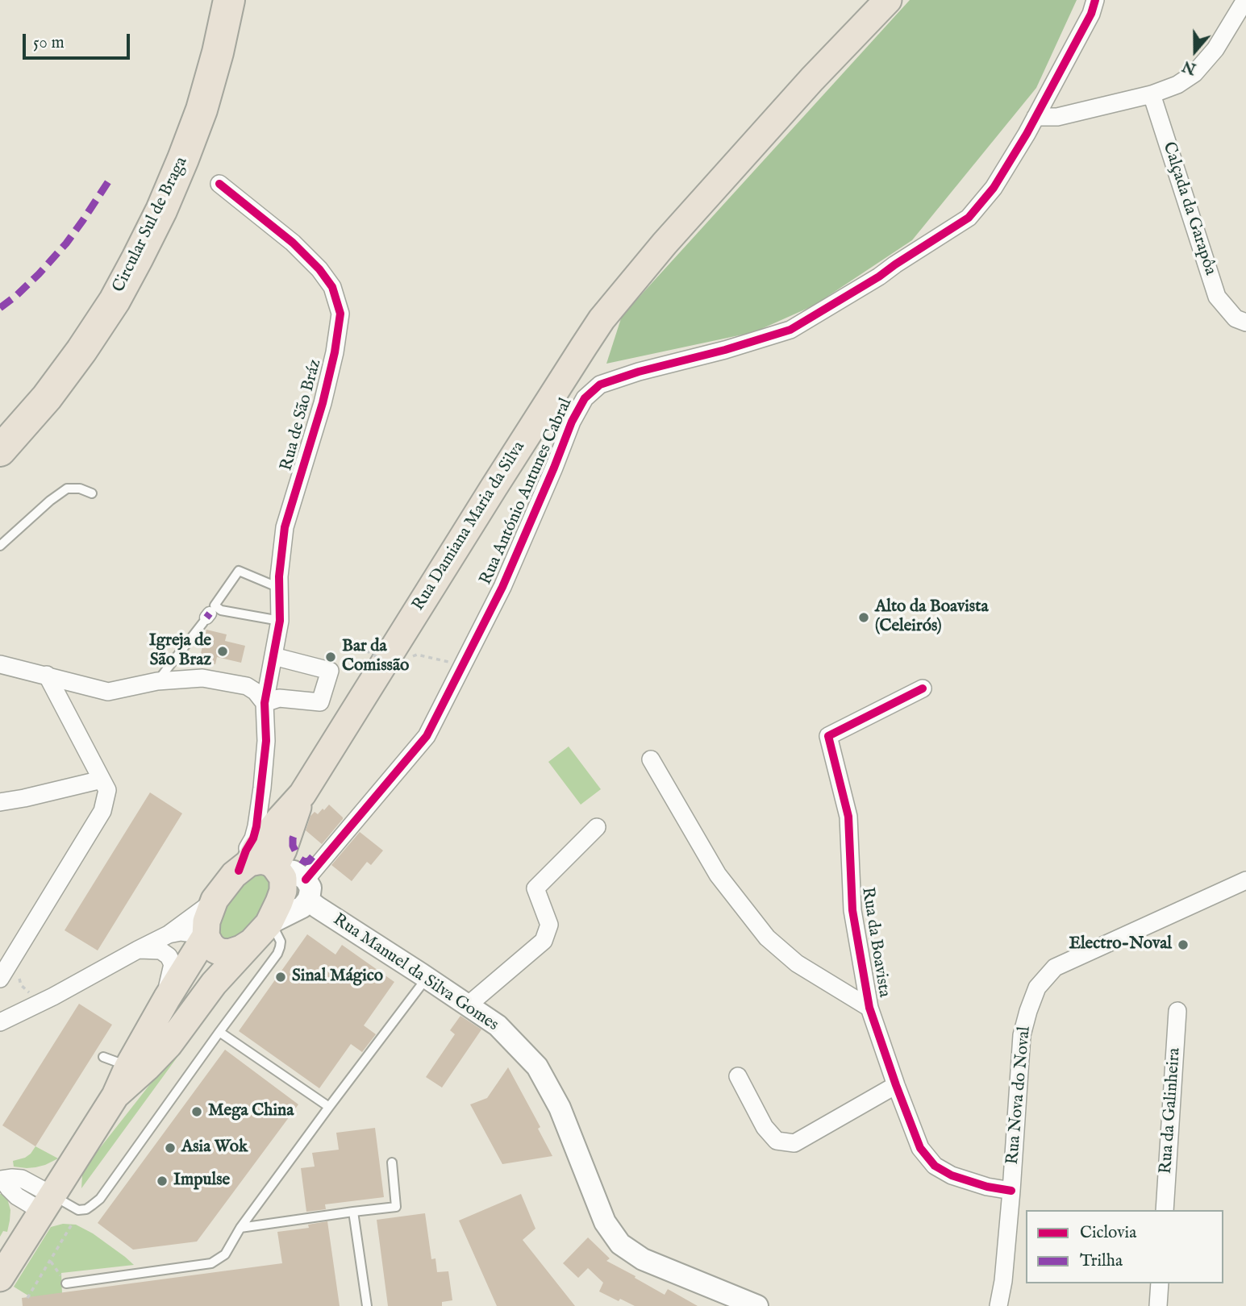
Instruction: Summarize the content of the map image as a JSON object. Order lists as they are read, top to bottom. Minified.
{"streets":{"highway":["Circular Sul de Braga"],"main road":["Rua Damiana Maria da Silva"],"street":["Calçada da Garapôa","Rua de São Bráz","Rua António Antunes Cabral","Rua da Boavista","Rua Manuel da Silva Gomes","Rua Nova do Noval","Rua da Galinheira"]},"crossings":[["Rua de São Bráz","Rua Damiana Maria da Silva"],["Rua António Antunes Cabral","Rua Damiana Maria da Silva"],["Rua António Antunes Cabral","Rua Manuel da Silva Gomes"],["Rua Damiana Maria da Silva","Rua Manuel da Silva Gomes"],["Rua da Boavista","Rua Nova do Noval"]],"places":["Alto da Boavista (Celeirós)","Igreja de São Braz","Bar da Comissão","Electro-Noval","Sinal Mágico","Mega China","Asia Wok","Impulse"],"legend":["Ciclovia","Trilha"],"scale_bar":"50 m","north":"bottom"}
